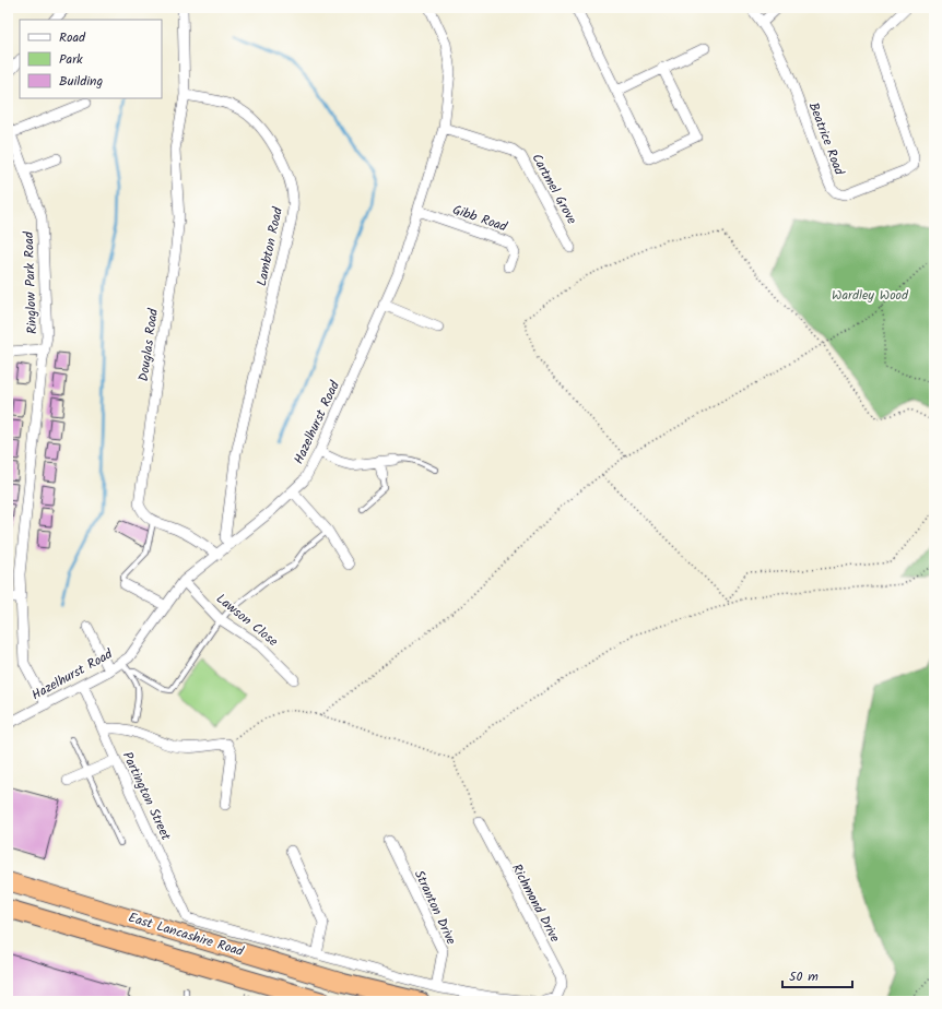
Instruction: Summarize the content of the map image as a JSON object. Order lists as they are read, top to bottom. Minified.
{"streets":{"highway":["East Lancashire Road"],"street":["Beatrice Road","Cartmel Grove","Gibb Road","Lambton Road","Ringlow Park Road","Douglas Road","Hazelhurst Road","Lawson Close","Partington Street","Richmond Drive","Stranton Drive"]},"crossings":[["Cartmel Grove","Hazelhurst Road"],["Gibb Road","Hazelhurst Road"],["Lambton Road","Douglas Road"],["Lambton Road","Hazelhurst Road"],["Ringlow Park Road","Hazelhurst Road"],["Hazelhurst Road","Lawson Close"],["Hazelhurst Road","Partington Street"],["Partington Street","East Lancashire Road"],["Stranton Drive","East Lancashire Road"]],"parks":["Wardley Wood"],"legend":["Road","Park","Building"],"scale_bar":"50 m"}
